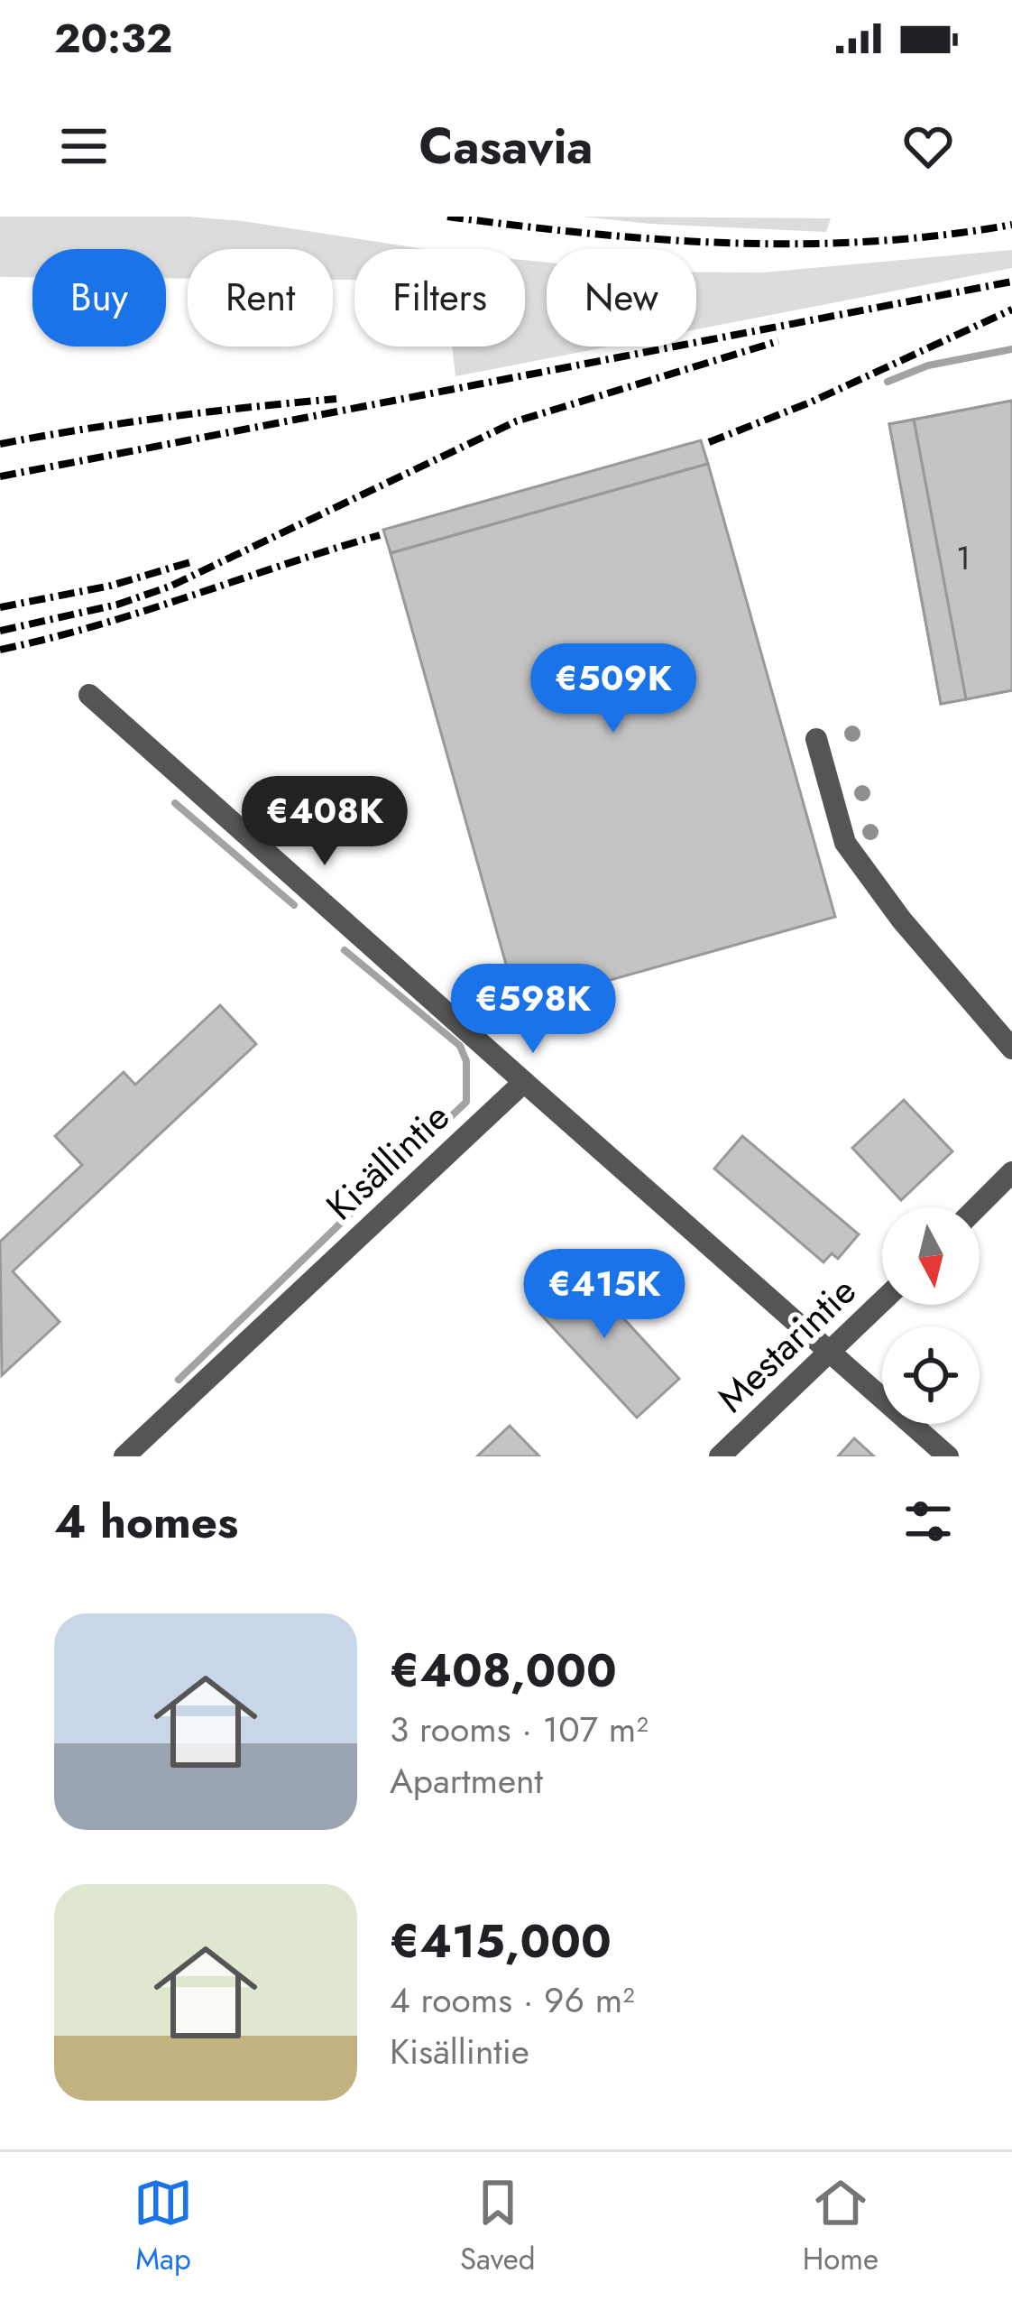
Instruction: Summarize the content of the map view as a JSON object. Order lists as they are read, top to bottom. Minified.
{"streets":{"street":["Kisällintie","Mestarintie"]},"house_numbers":["1"],"north":"bottom","page":{"status":"20:32","header":"Casavia","chip":["Buy","Rent","Filters","New"],"price":["€509K","€408K","€598K","€415K"],"heading":"4 homes","list":[{"name":"€408,000","note":"3 rooms · 107 m² · Apartment"},{"name":"€415,000","note":"4 rooms · 96 m² · Kisällintie"}],"tabs":["Map","Saved","Home"]}}
